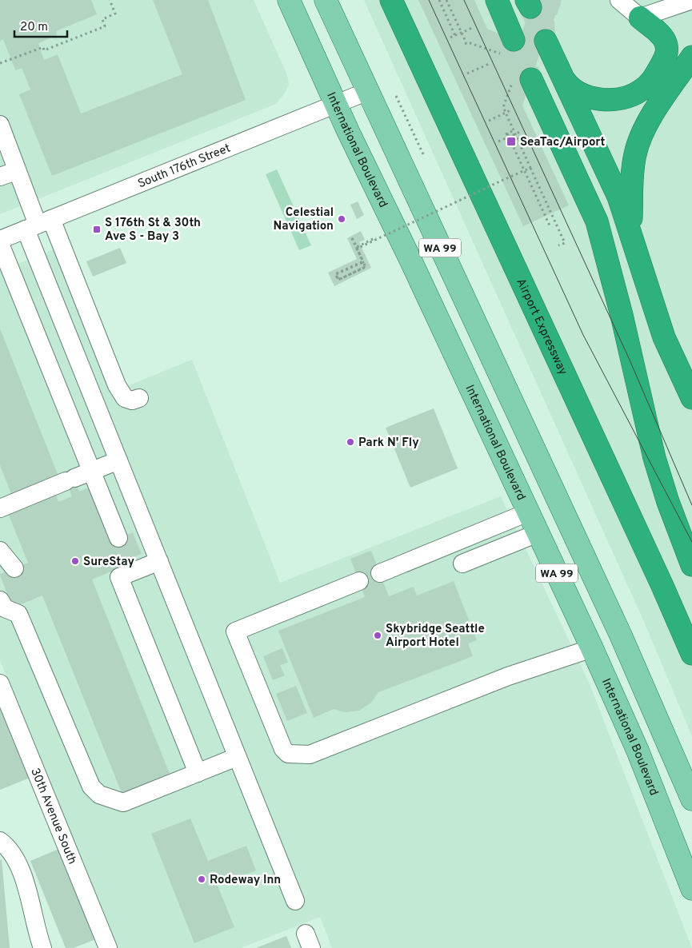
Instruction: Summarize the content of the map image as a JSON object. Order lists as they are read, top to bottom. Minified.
{"streets":{"highway":["Airport Expressway"],"main road":["International Boulevard","WA 99"],"street":["South 176th Street","30th Avenue South"]},"crossings":[["International Boulevard","South 176th Street"],["South 176th Street","WA 99"]],"places":{"transit":["SeaTac/Airport","S 176th St & 30th Ave S - Bay 3"],"other":["Celestial Navigation","Park N' Fly","SureStay","Skybridge Seattle Airport Hotel","Rodeway Inn"]},"scale_bar":"20 m"}
